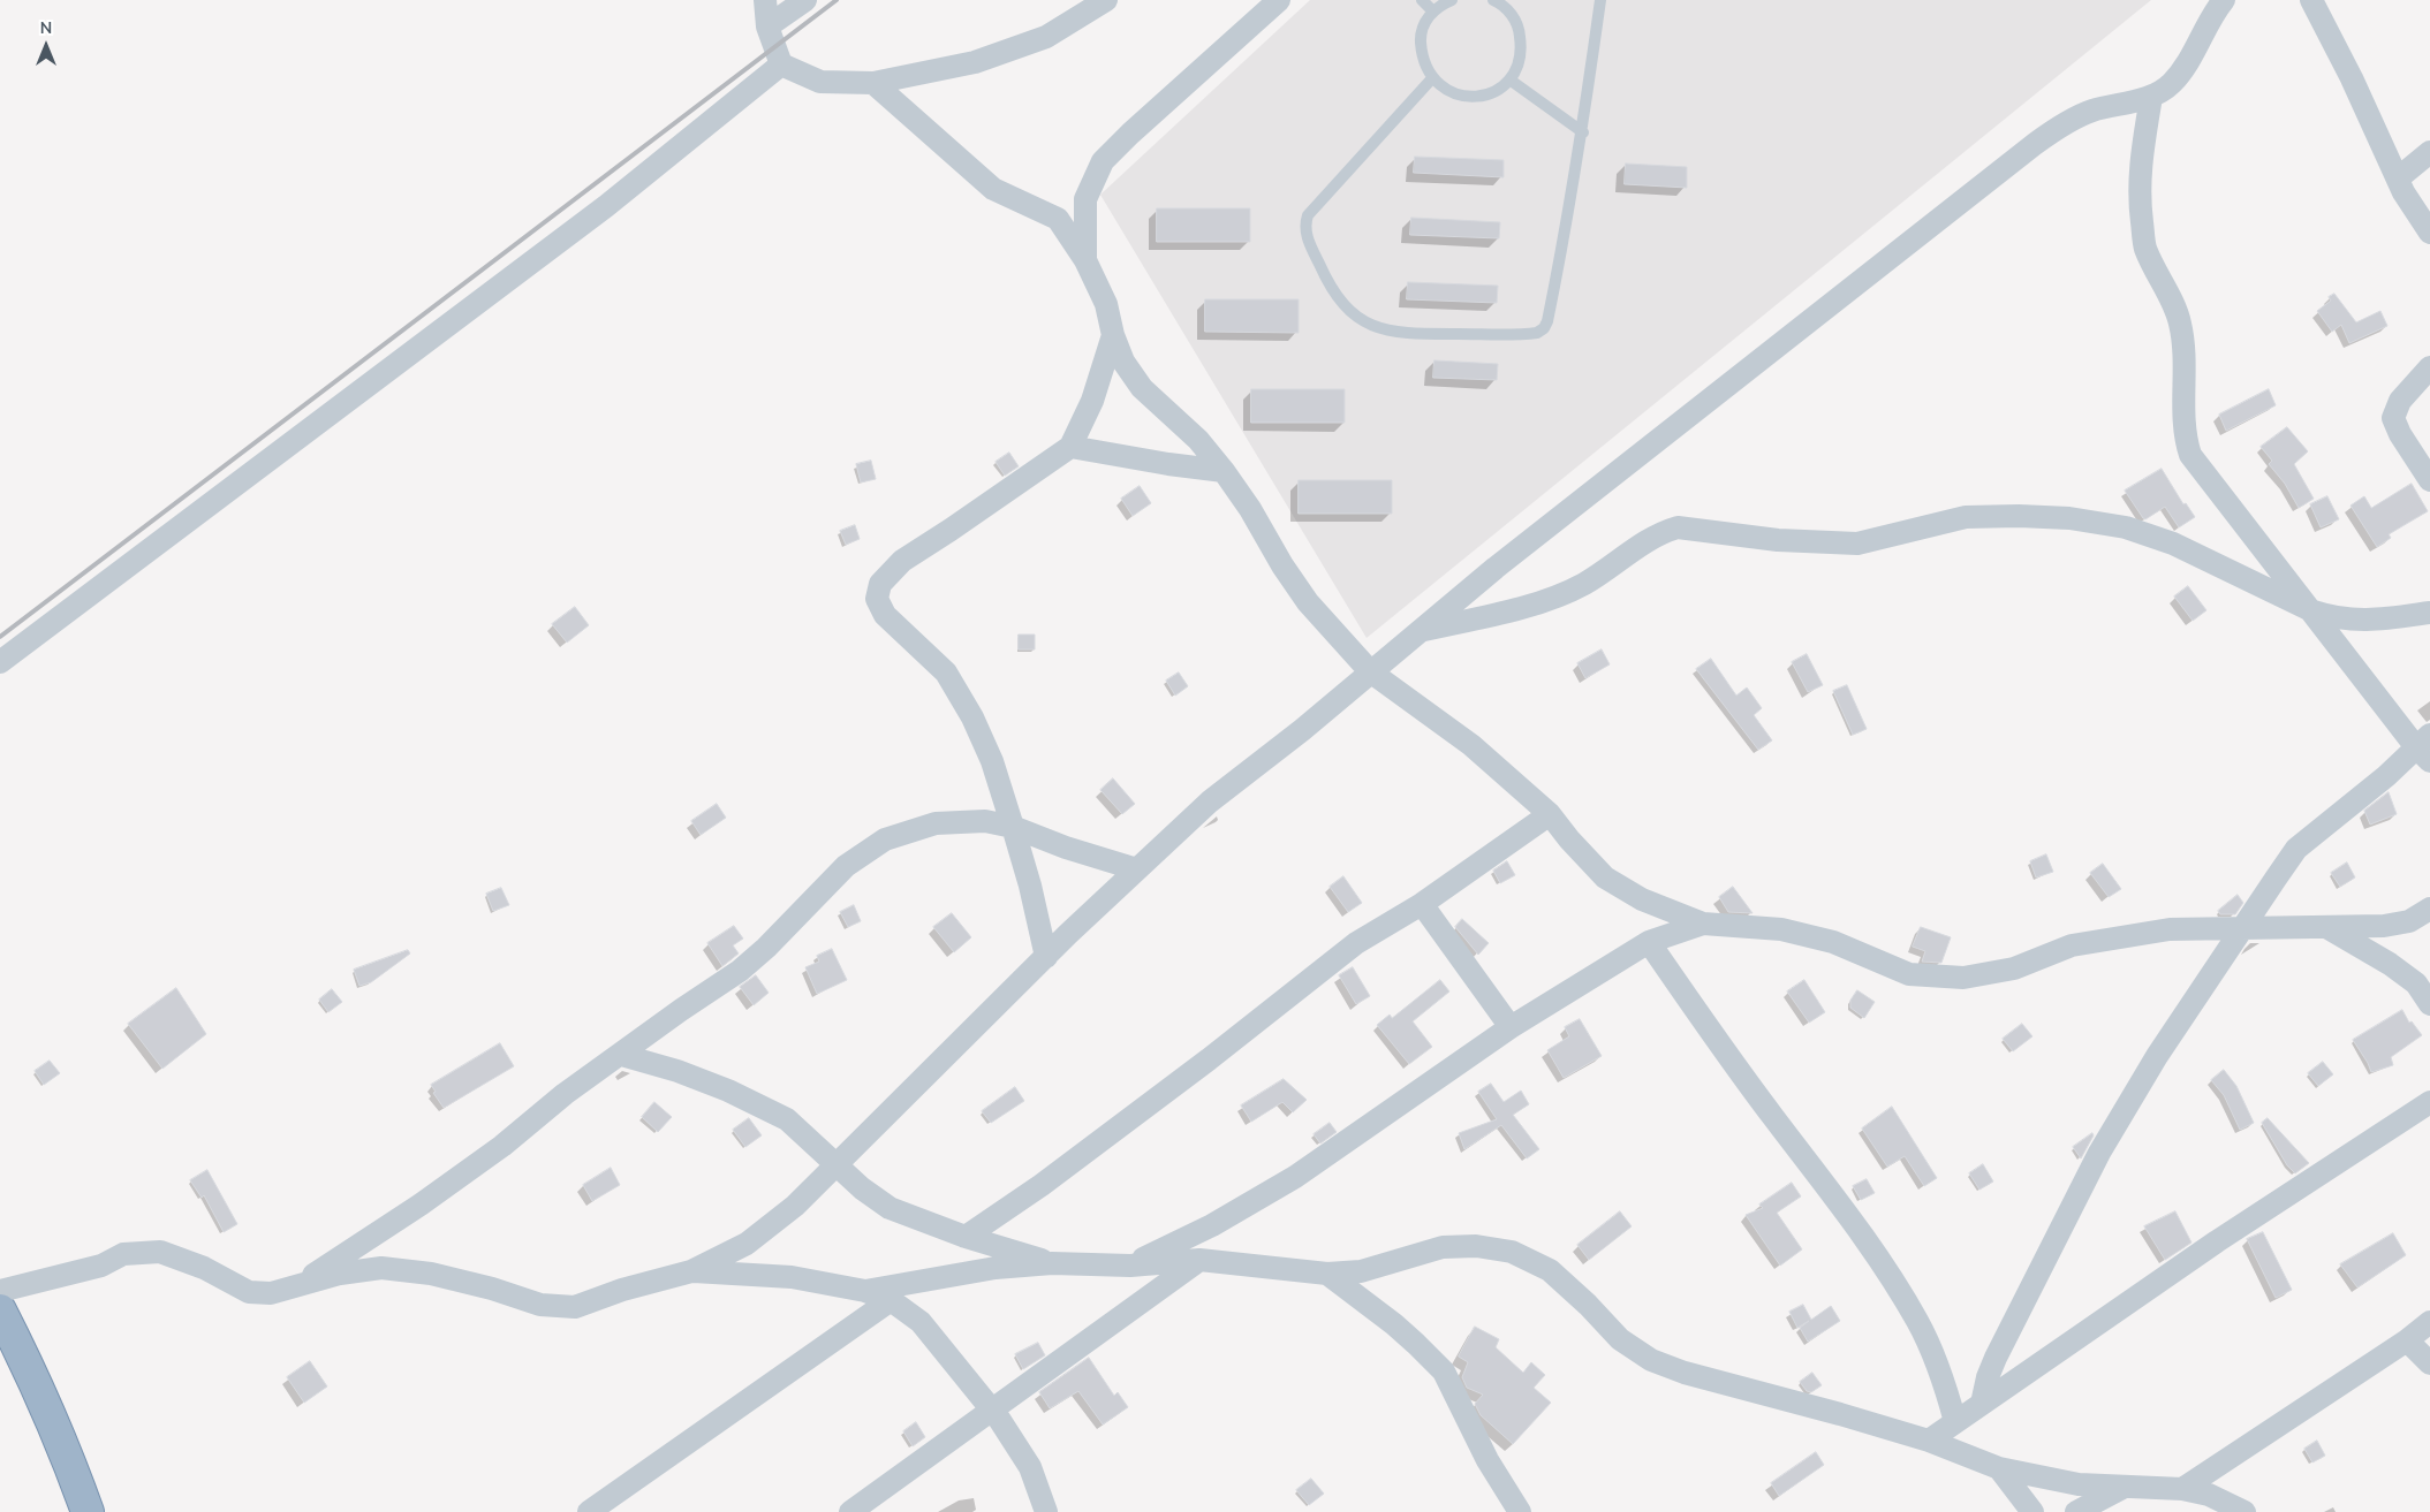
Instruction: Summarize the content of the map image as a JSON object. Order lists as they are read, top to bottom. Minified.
{"north":"top"}
